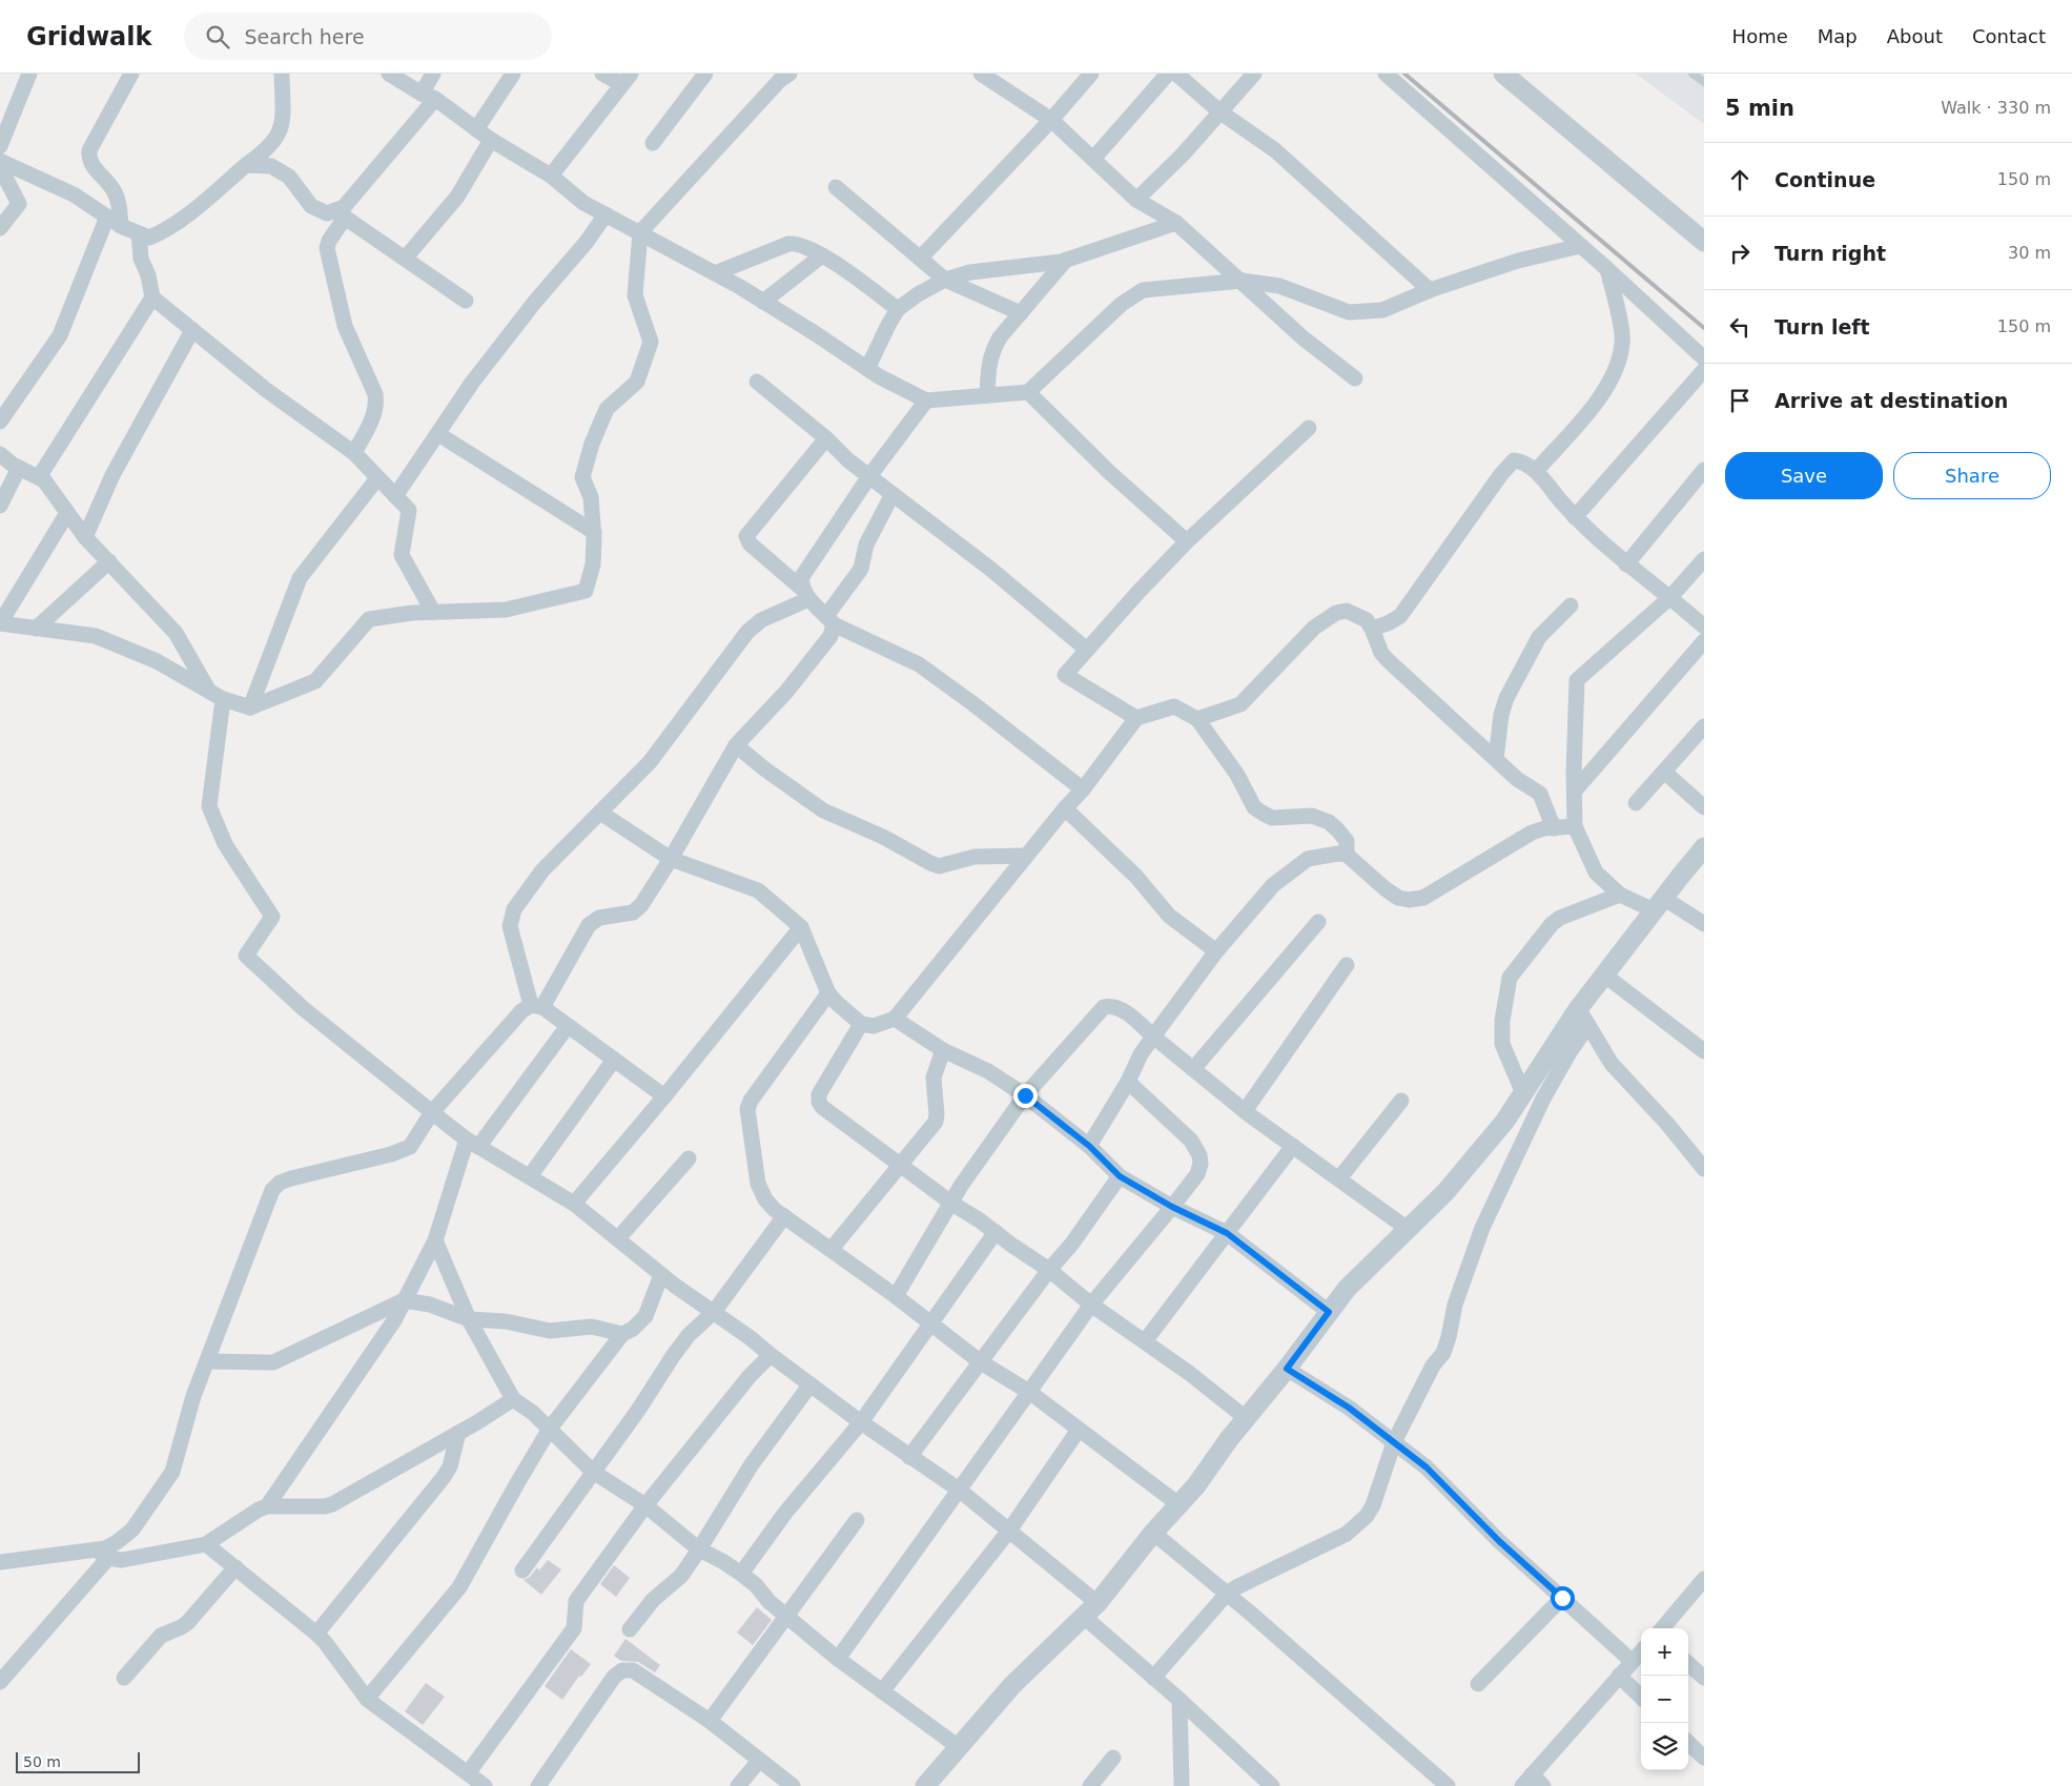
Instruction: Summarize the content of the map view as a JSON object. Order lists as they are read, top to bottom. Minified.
{"scale_bar":"50 m","page":{"header":"Gridwalk","search":"Search here","nav":["Home","Map","About","Contact"],"heading":["5 min","Walk · 330 m"],"list":[["Continue","150 m"],["Turn right","30 m"],["Turn left","150 m"],"Arrive at destination"],"buttons":["Save","Share"],"map_buttons":["+","−"],"scale":"50 m"}}
